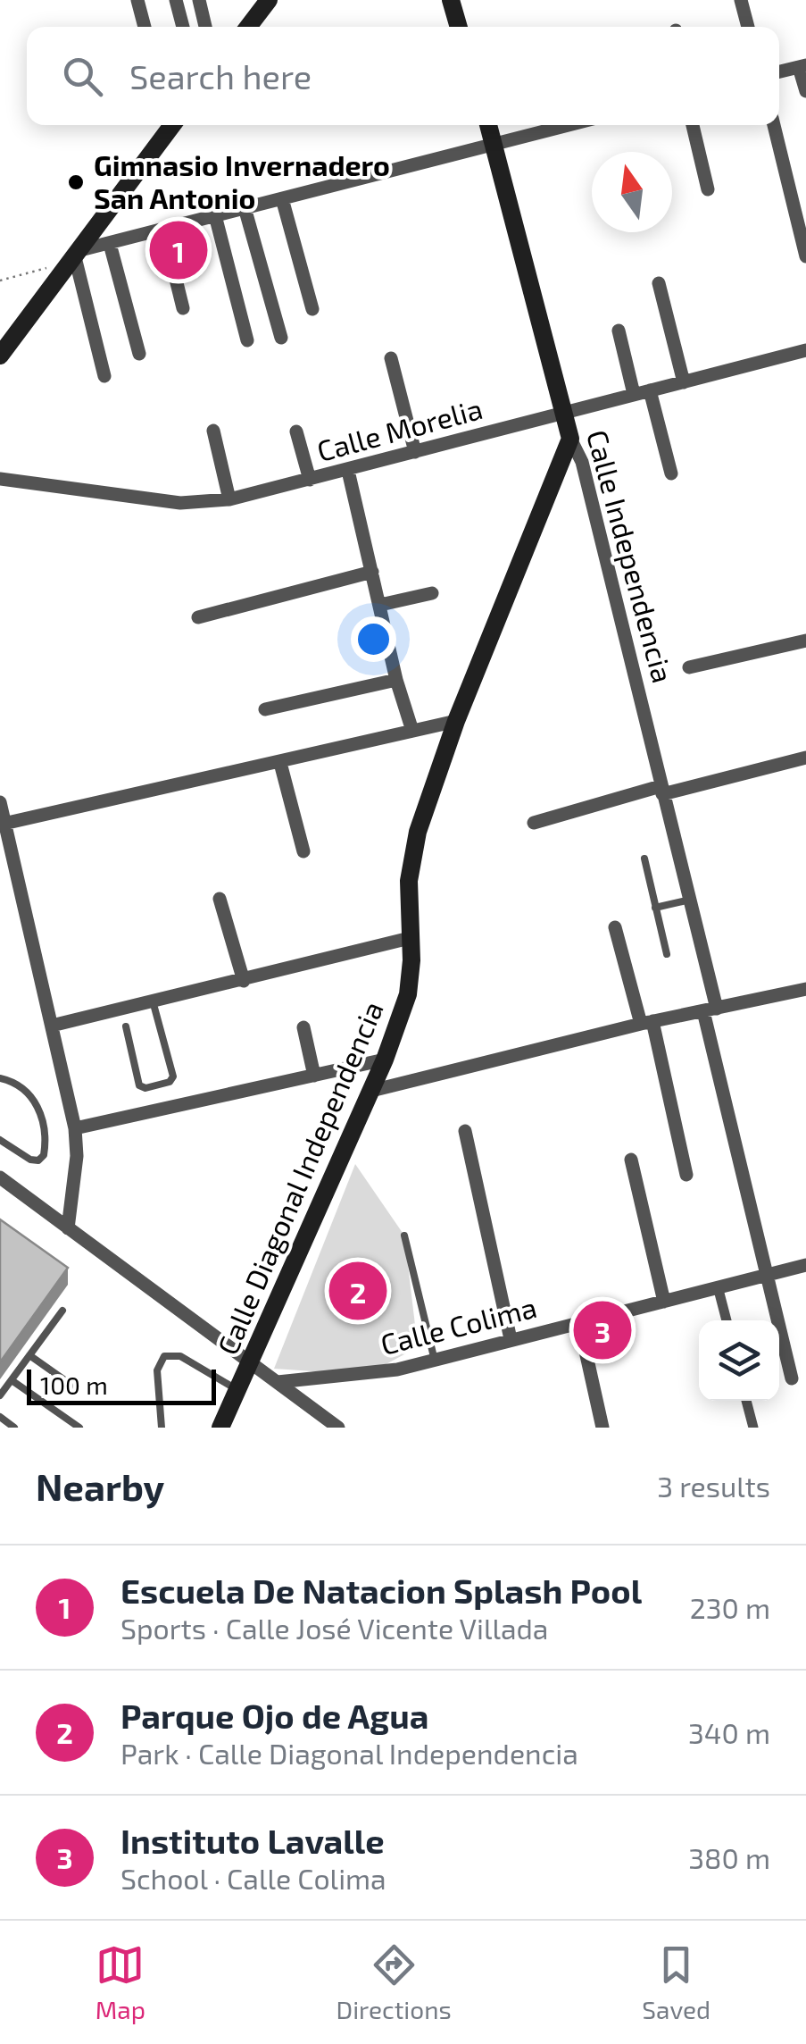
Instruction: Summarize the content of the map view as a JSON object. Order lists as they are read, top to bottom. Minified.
{"streets":{"main road":["Calle Independencia","Calle Diagonal Independencia"],"street":["Calle Morelia","Calle Colima"]},"crossings":[["Calle Morelia","Calle Independencia"],["Calle Independencia","Calle Diagonal Independencia"],["Calle Independencia","Calle Colima"]],"places":["Gimnasio Invernadero San Antonio"],"scale_bar":"100 m","north":"top","page":{"search":"Search here","pins":["1","2","3"],"scale":"100 m","heading":["Nearby","3 results"],"list":[{"mark":"1","name":"Escuela De Natacion Splash Pool","note":"Sports · Calle José Vicente Villada","value":"230 m"},{"mark":"2","name":"Parque Ojo de Agua","note":"Park · Calle Diagonal Independencia","value":"340 m"},{"mark":"3","name":"Instituto Lavalle","note":"School · Calle Colima","value":"380 m"}],"nav":["Map","Directions","Saved"]}}
